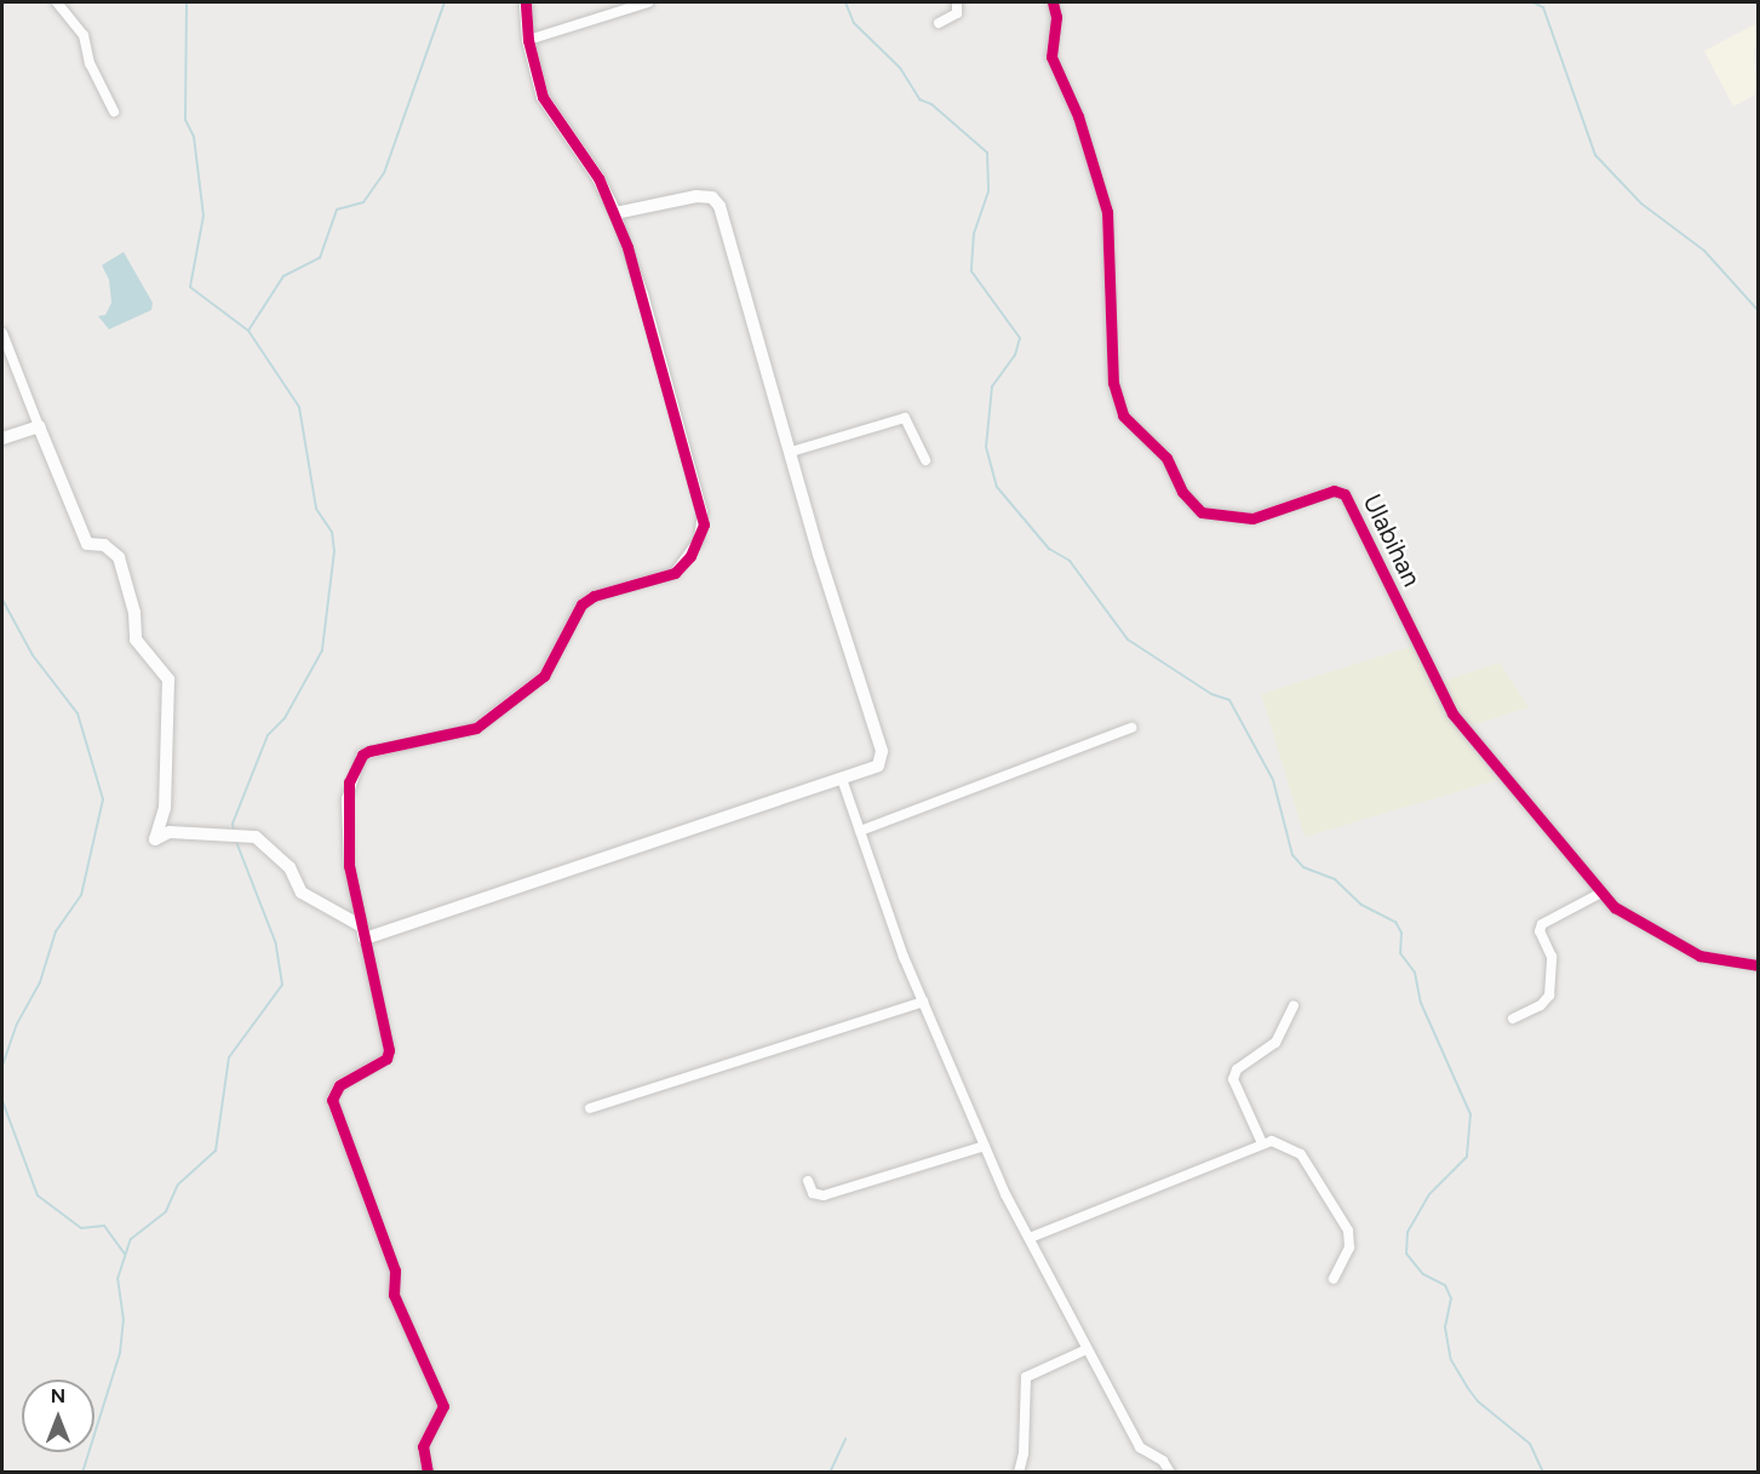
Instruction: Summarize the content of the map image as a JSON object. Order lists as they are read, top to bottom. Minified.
{"streets":{"street":["Ulabihan"]},"north":"top"}
